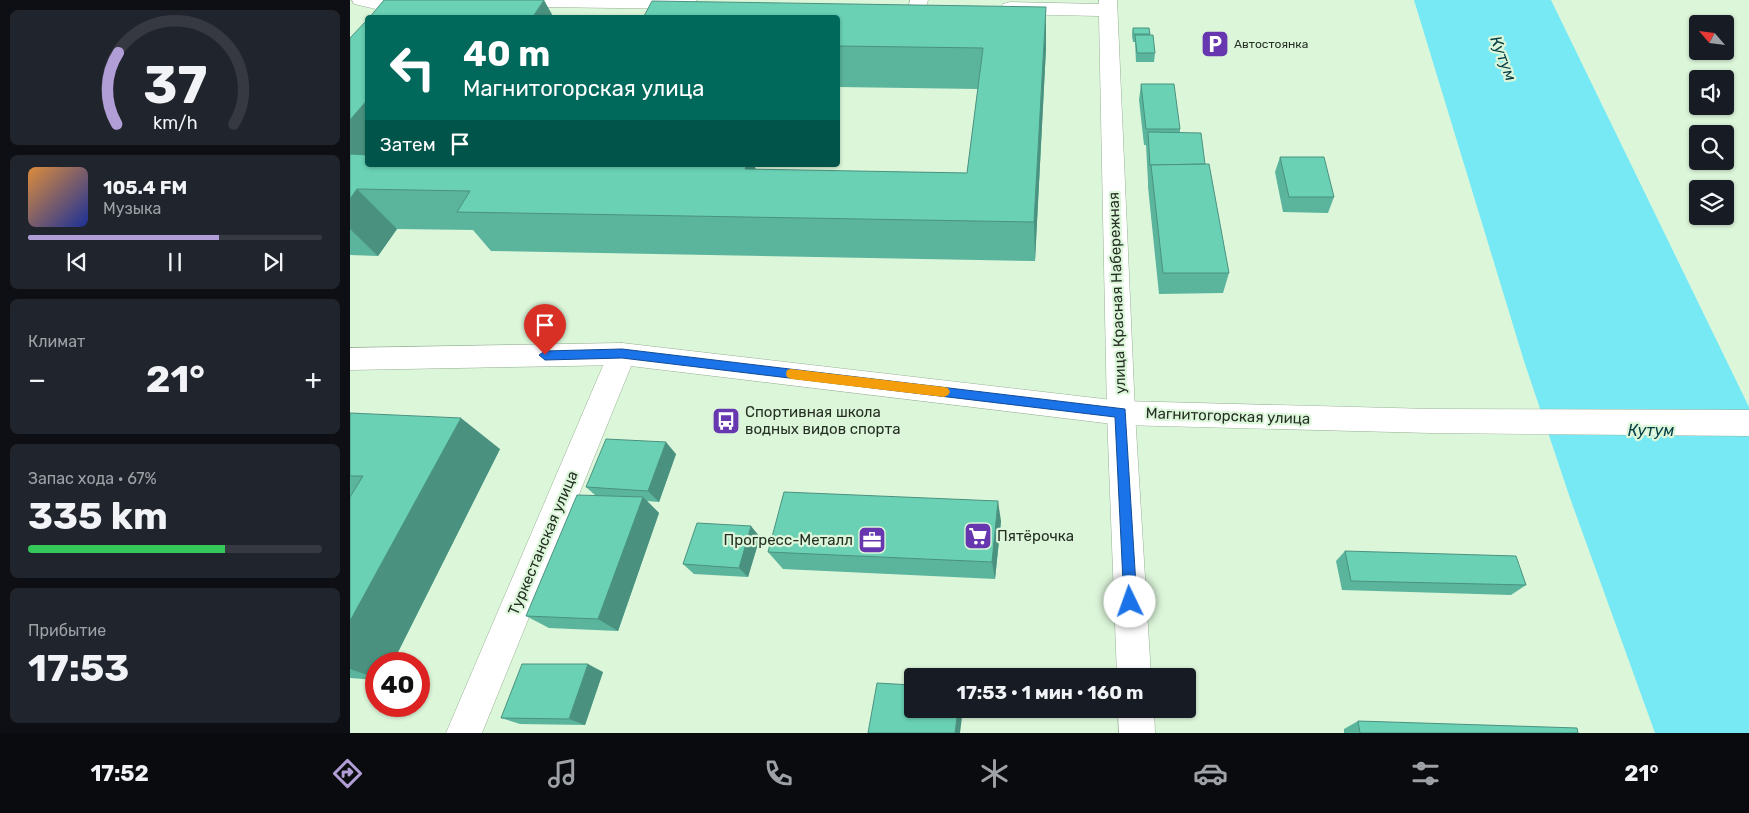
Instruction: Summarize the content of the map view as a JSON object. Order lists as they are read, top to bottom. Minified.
{"streets":{"street":["улица Красная Набережная","Магнитогорская улица","Туркестанская улица"]},"crossings":[["улица Красная Набережная","Магнитогорская улица"],["Магнитогорская улица","Туркестанская улица"]],"water":["Кутум"],"places":{"parking":["Автостоянка"],"bus stop":["Спортивная школа водных видов спорта"],"supermarket":["Пятёрочка"],"office":["Прогресс-Металл"]},"north":"top left","page":{"turn":["40 m","Магнитогорская улица"],"then":"Затем","song":["105.4 FM","Музыка"],"tile":["Климат",["Запас хода · 67%","335 km"],["Прибытие","17:53"]],"heat":["−","21°","+"],"limit":"40","trip":"17:53 · 1 мин · 160 m","tabs":["17:52","21°"],"gauge":["37","km/h"]}}
